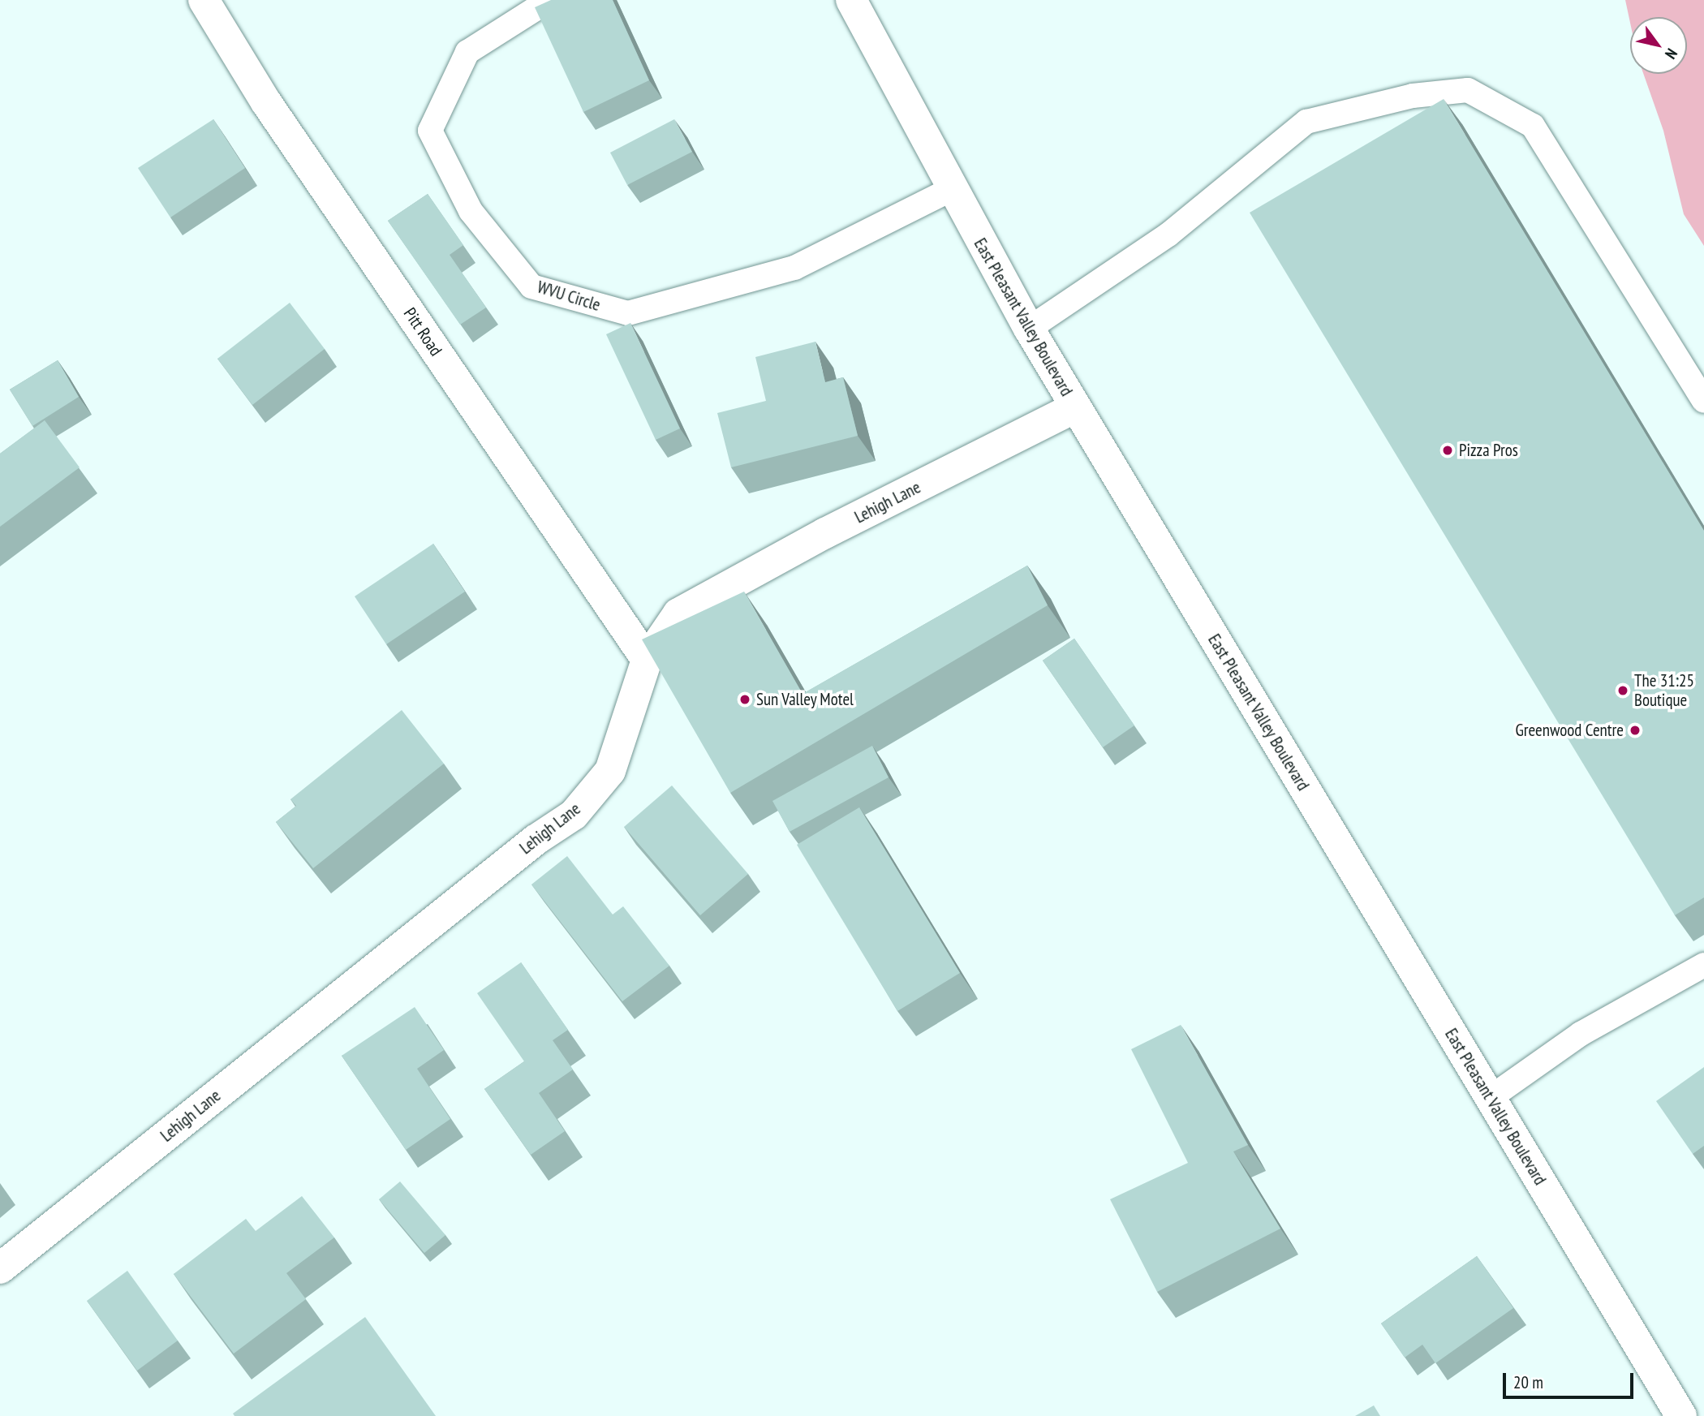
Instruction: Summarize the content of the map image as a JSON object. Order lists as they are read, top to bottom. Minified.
{"streets":{"street":["East Pleasant Valley Boulevard","Pitt Road","Lehigh Lane"],"lane":["WVU Circle"]},"crossings":[["WVU Circle","East Pleasant Valley Boulevard"],["East Pleasant Valley Boulevard","Lehigh Lane"],["Pitt Road","Lehigh Lane"]],"places":["Pizza Pros","The 31:25 Boutique","Sun Valley Motel","Greenwood Centre"],"scale_bar":"20 m","north":"bottom right"}
